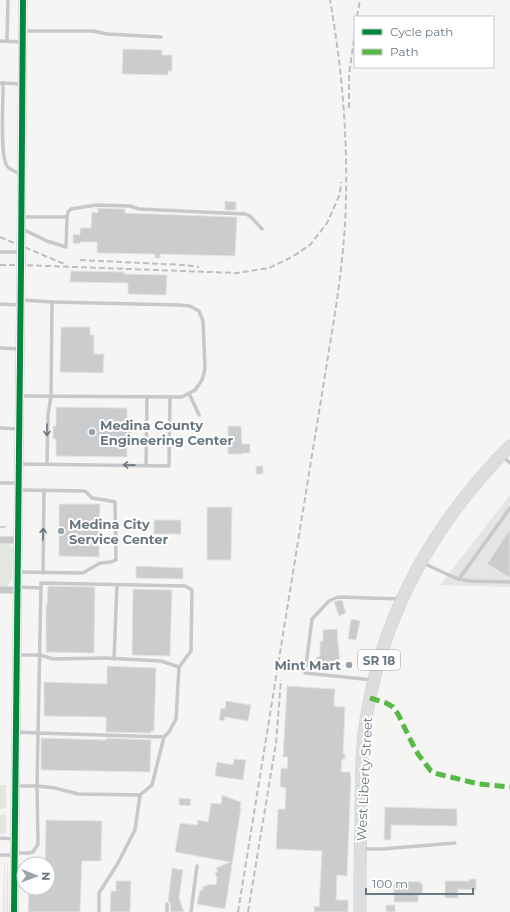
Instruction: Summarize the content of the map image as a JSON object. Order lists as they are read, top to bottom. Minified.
{"streets":{"highway":["SR 18","West Liberty Street"]},"places":["Medina County Engineering Center","Medina City Service Center","Mint Mart"],"legend":["Cycle path","Path"],"scale_bar":"100 m","north":"right"}
